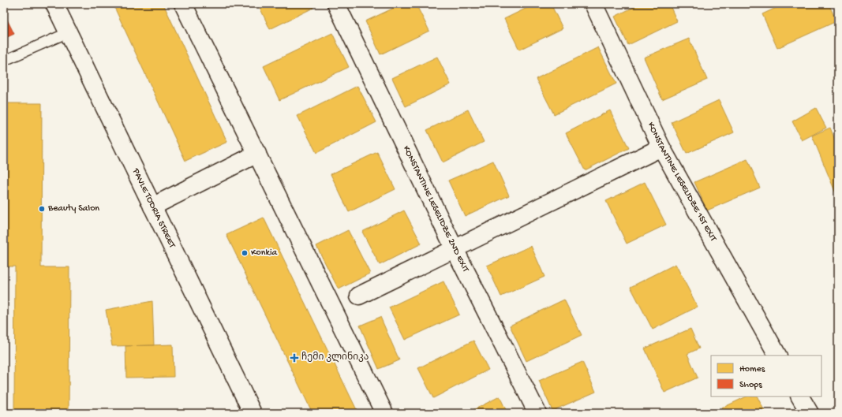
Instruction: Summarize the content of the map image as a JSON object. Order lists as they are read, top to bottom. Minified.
{"streets":{"street":["KONSTANTINE LESELIDZE 1ST EXIT","PAVLE TODRIA STREET","KONSTANTINE LESELIDZE 2ND EXIT"]},"places":{"other":["Beauty Salon","Konkia"],"health":["ჩემი კლინიკა"]},"legend":["Homes","Shops"]}
